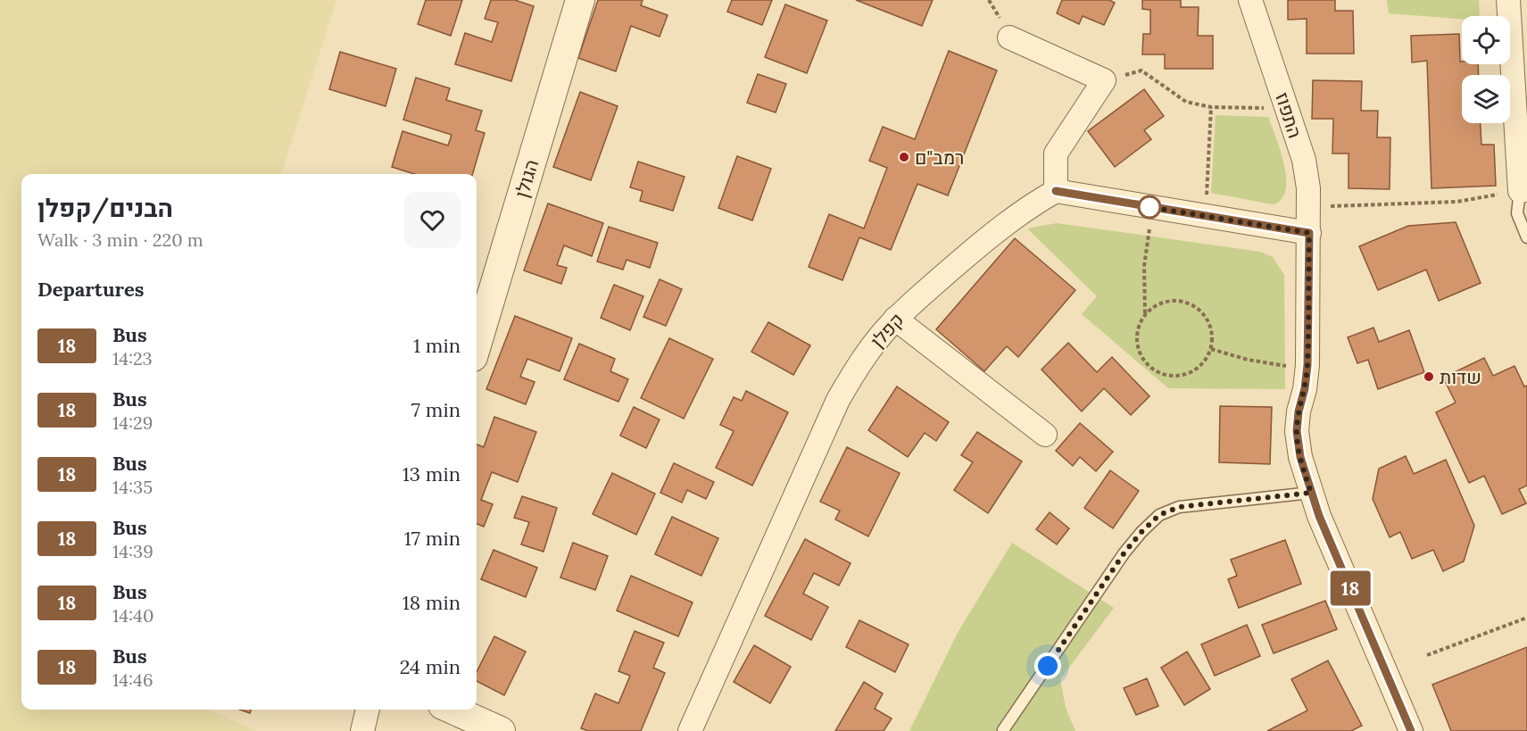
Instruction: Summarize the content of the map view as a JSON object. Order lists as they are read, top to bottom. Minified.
{"streets":{"street":["התפוז","הגולן","קפלן"]},"places":["רמב\"ם","שדות"],"lines":["bus line 18"],"page":{"on_map":"18","heading":[["הבנים/קפלן","Walk · 3 min · 220 m"],"Departures"],"list":[{"mark":"18","name":"Bus","note":"14:23","value":"1 min"},{"mark":"18","name":"Bus","note":"14:29","value":"7 min"},{"mark":"18","name":"Bus","note":"14:35","value":"13 min"},{"mark":"18","name":"Bus","note":"14:39","value":"17 min"},{"mark":"18","name":"Bus","note":"14:40","value":"18 min"},{"mark":"18","name":"Bus","note":"14:46","value":"24 min"}]}}
